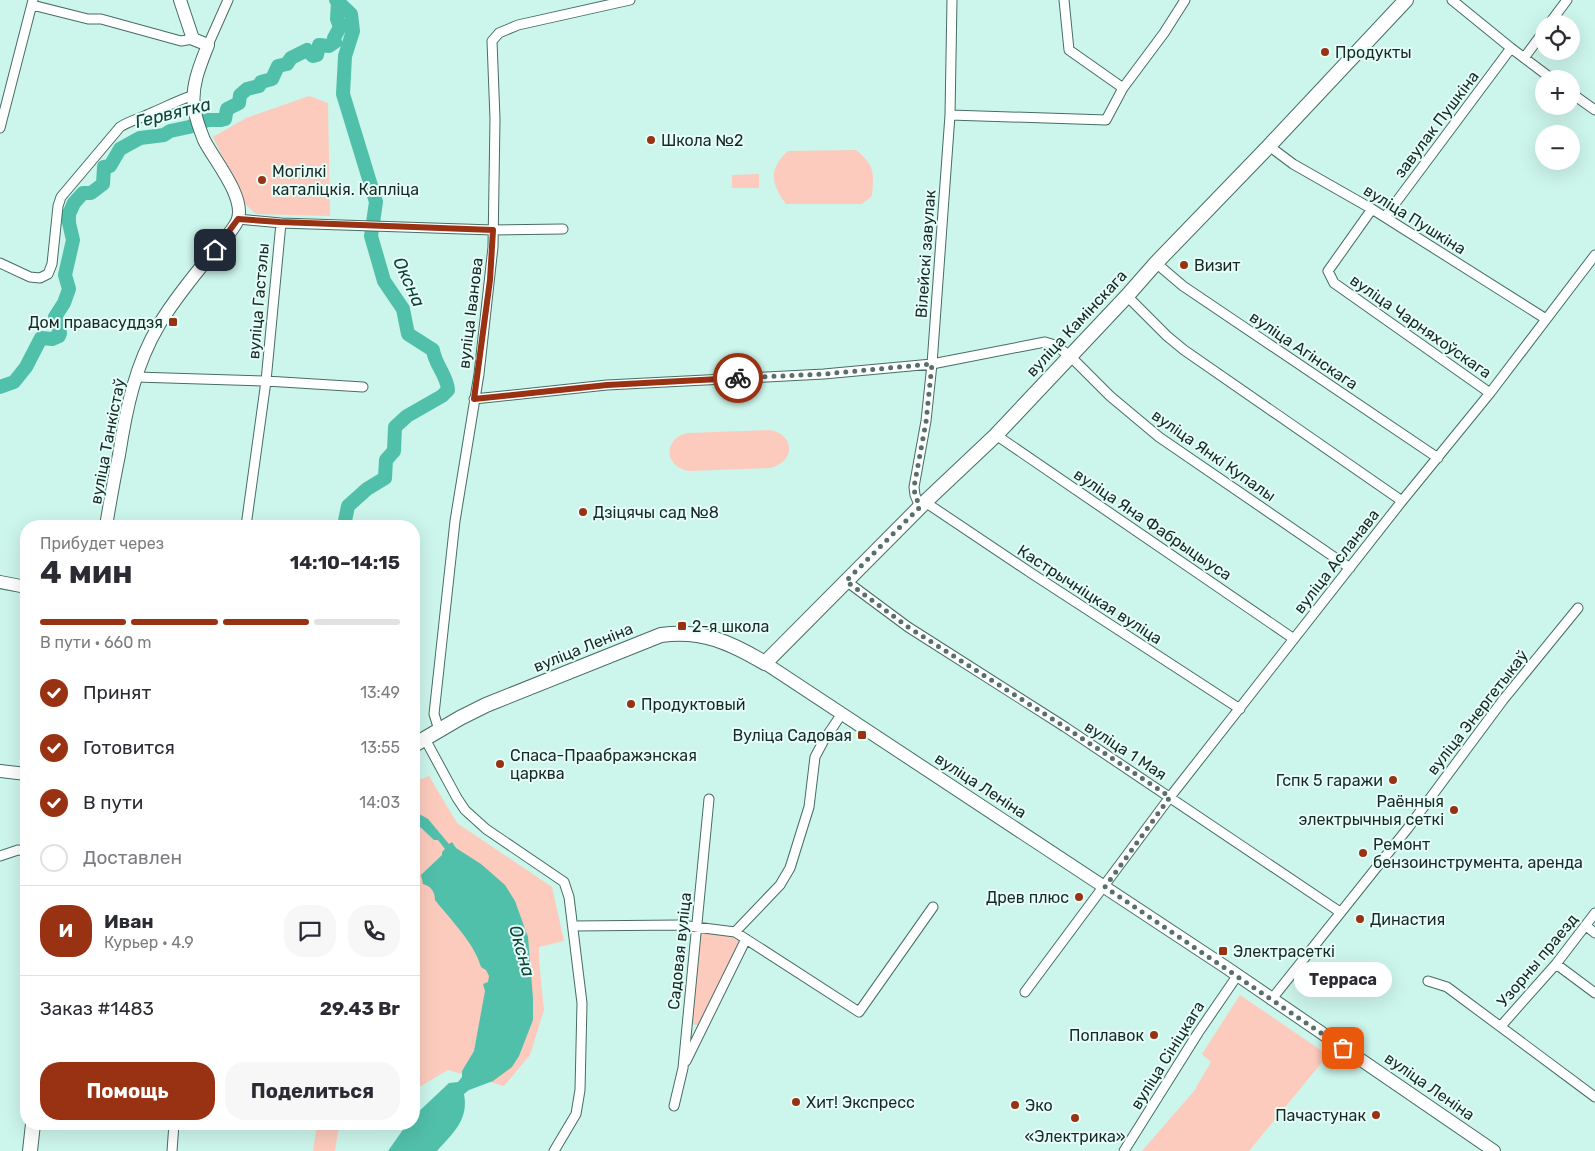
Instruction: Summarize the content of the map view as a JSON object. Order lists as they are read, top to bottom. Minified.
{"streets":{"main road":["вуліца Камінскага","вуліца Танкістаў","вуліца Леніна"],"street":["завулак Пушкіна","вуліца Пушкіна","Вілейскі завулак","вуліца Гастэлы","вуліца Іванова","вуліца Чарняхоўскага","вуліца Агінскага","вуліца Янкі Купалы","вуліца Яна Фабрыцыуса","вуліца Асланава","Кастрычніцкая вуліца","вуліца Энергетыкаў","вуліца 1 Мая","Садовая вуліца","Узорны праезд","вуліца Сініцкага"]},"crossings":[["завулак Пушкіна","вуліца Пушкіна"],["вуліца Пушкіна","вуліца Камінскага"],["вуліца Пушкіна","вуліца Чарняхоўскага"],["вуліца Пушкіна","вуліца Асланава"],["Вілейскі завулак","вуліца Камінскага"],["Вілейскі завулак","вуліца Янкі Купалы"],["Вілейскі завулак","Кастрычніцкая вуліца"],["вуліца Гастэлы","вуліца Танкістаў"],["вуліца Іванова","вуліца Янкі Купалы"],["вуліца Іванова","вуліца Леніна"],["вуліца Камінскага","вуліца Агінскага"],["вуліца Камінскага","вуліца Янкі Купалы"],["вуліца Камінскага","вуліца Яна Фабрыцыуса"],["вуліца Камінскага","Кастрычніцкая вуліца"],["вуліца Камінскага","вуліца Леніна"],["вуліца Камінскага","вуліца 1 Мая"],["вуліца Чарняхоўскага","вуліца Асланава"],["вуліца Агінскага","вуліца Асланава"],["вуліца Янкі Купалы","вуліца Асланава"],["вуліца Яна Фабрыцыуса","вуліца Асланава"],["вуліца Асланава","Кастрычніцкая вуліца"],["вуліца Асланава","вуліца Леніна"],["вуліца Асланава","вуліца 1 Мая"],["вуліца Леніна","вуліца Энергетыкаў"],["вуліца Леніна","вуліца Сініцкага"],["вуліца Энергетыкаў","вуліца 1 Мая"]],"water":["Гервятка","Оксна"],"places":{"other":["Продукты","Школа №2","Могілкі каталіцкія. Капліца","Визит","Дзіцячы сад №8","Продуктовый","Спаса-Праабражэнская царква","Гспк 5 гаражи","Раённыя электрычныя сеткі","Ремонт бензоинструмента, аренда","Древ плюс","Династия","Поплавок","Терраса","Хит! Экспресс","Эко","Пачастунак","«Электрика»"],"transit":["Дом правасуддзя","2-я школа","Вуліца Садовая","Электрасеткі"]},"page":{"map_buttons":["+","−"],"heading":["4 мин","Прибудет через","14:10–14:15"],"panel":["Иван","Курьер · 4.9","Заказ #1483","29.43 Br"],"bar":"В пути · 660 m","list":[["Принят","13:49"],["Готовится","13:55"],["В пути","14:03"],"Доставлен"],"round":"И","bubble":"Терраса","buttons":["Помощь","Поделиться"]}}
